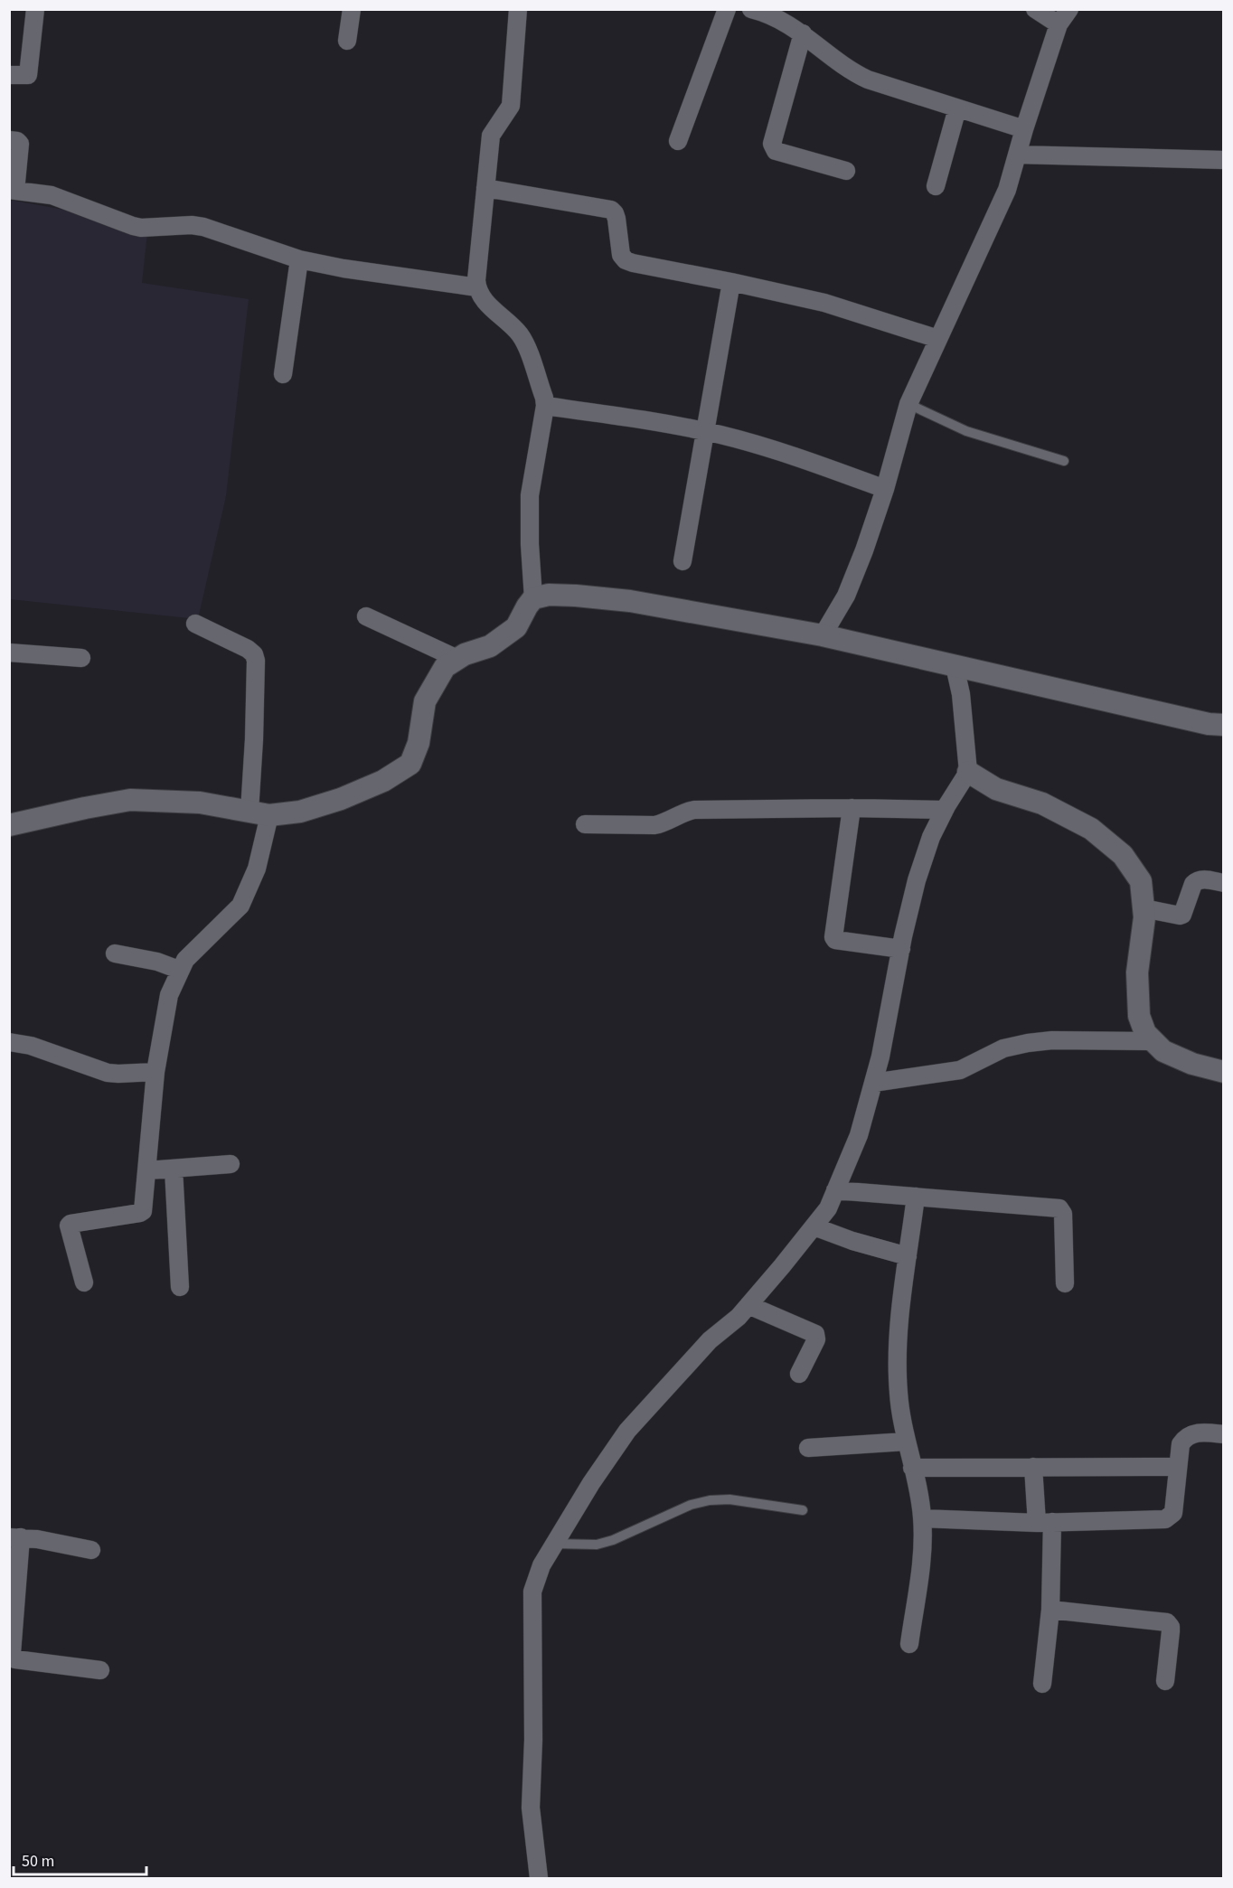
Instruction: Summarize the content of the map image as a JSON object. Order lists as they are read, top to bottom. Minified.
{"scale_bar":"50 m"}
